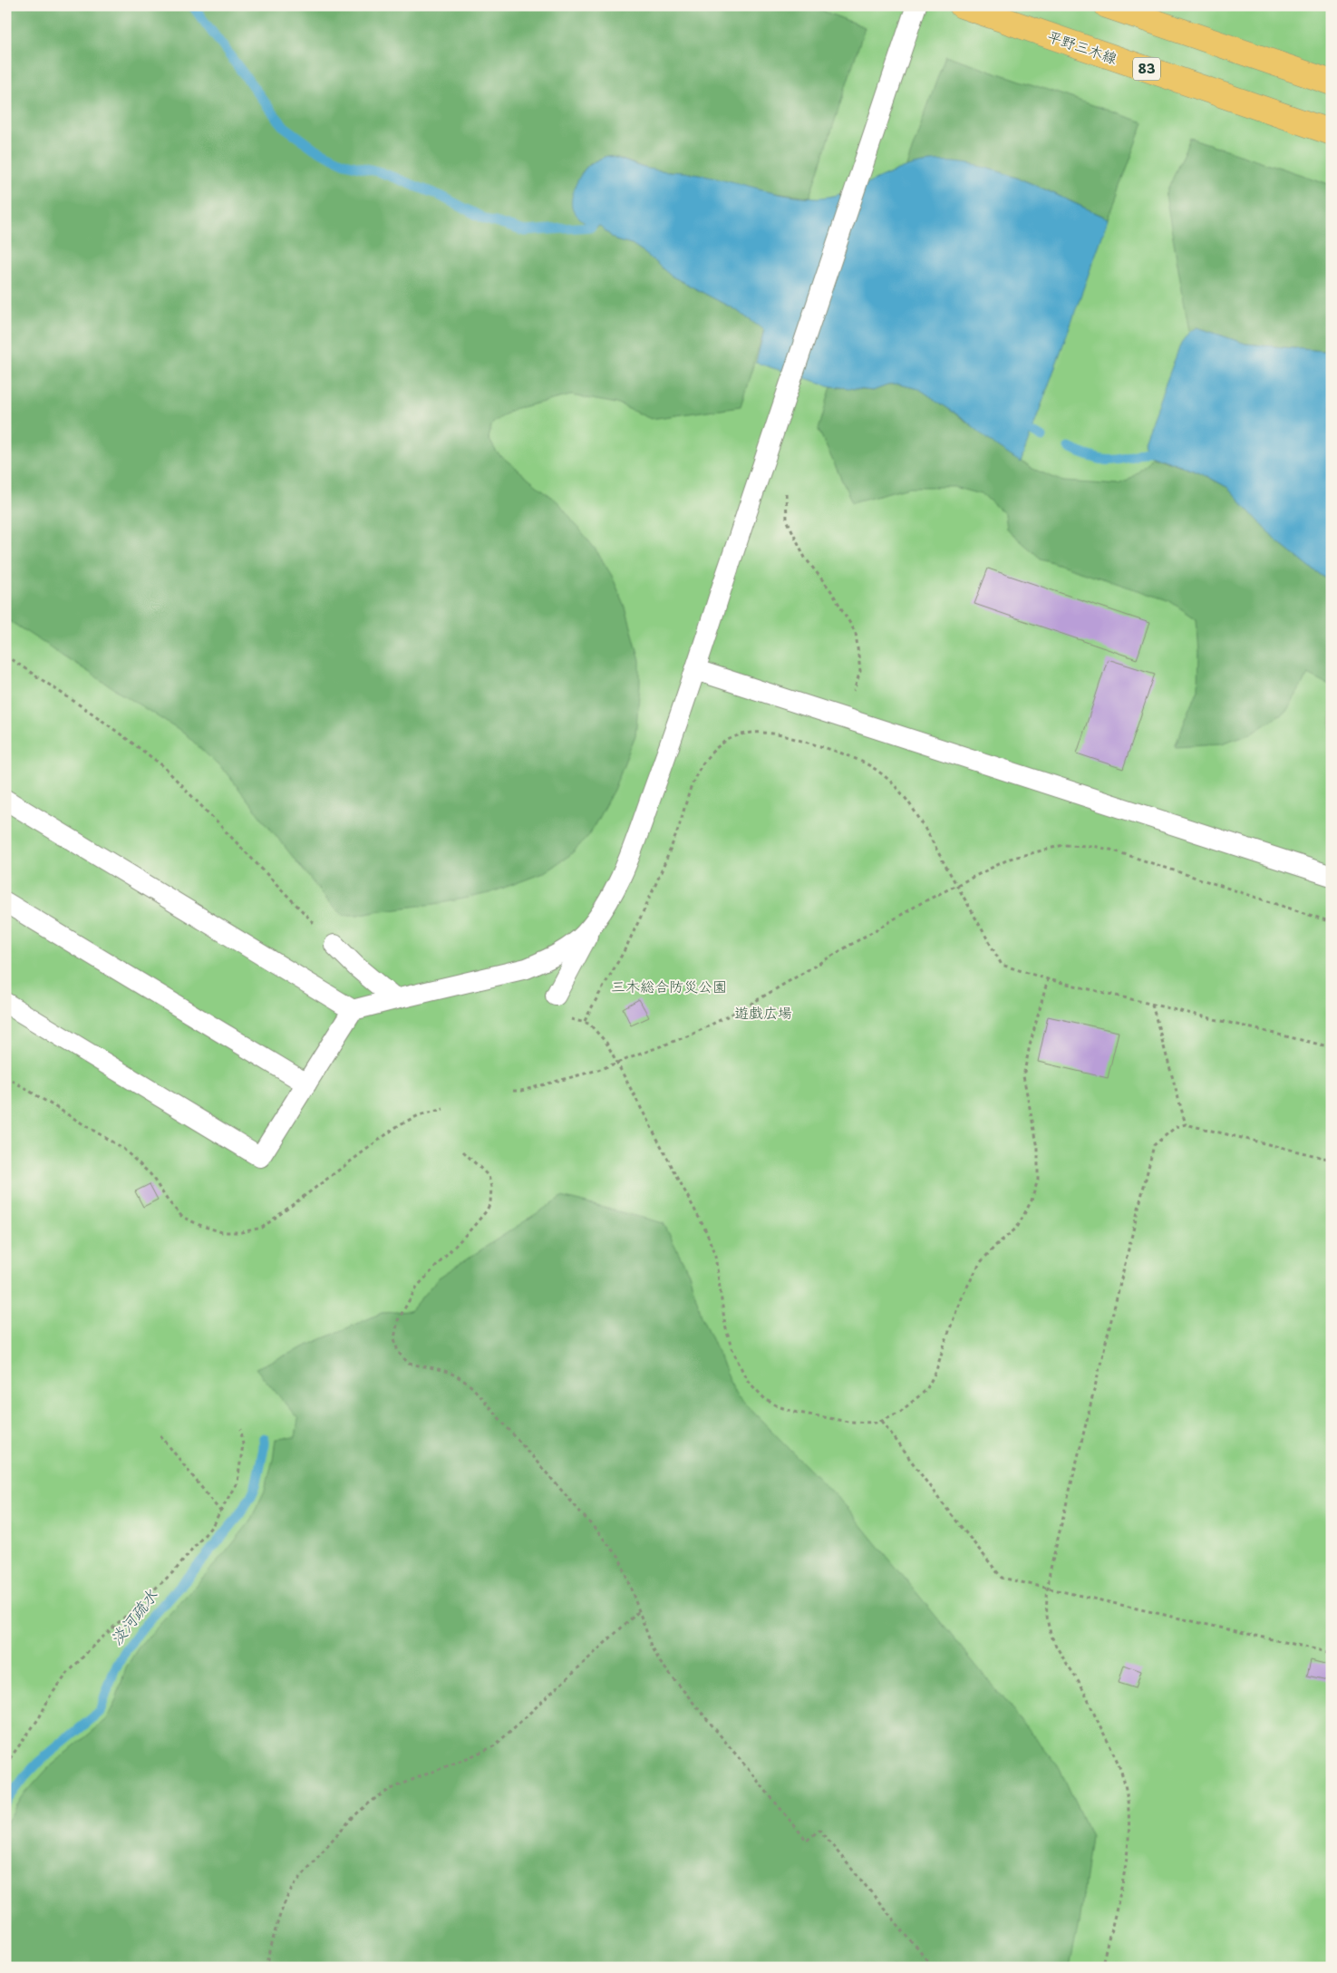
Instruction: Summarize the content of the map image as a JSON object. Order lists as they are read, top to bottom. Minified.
{"streets":{"main road":["平野三木線","83"]},"water":["淡河疏水"],"parks":["三木総合防災公園","遊戯広場"]}
